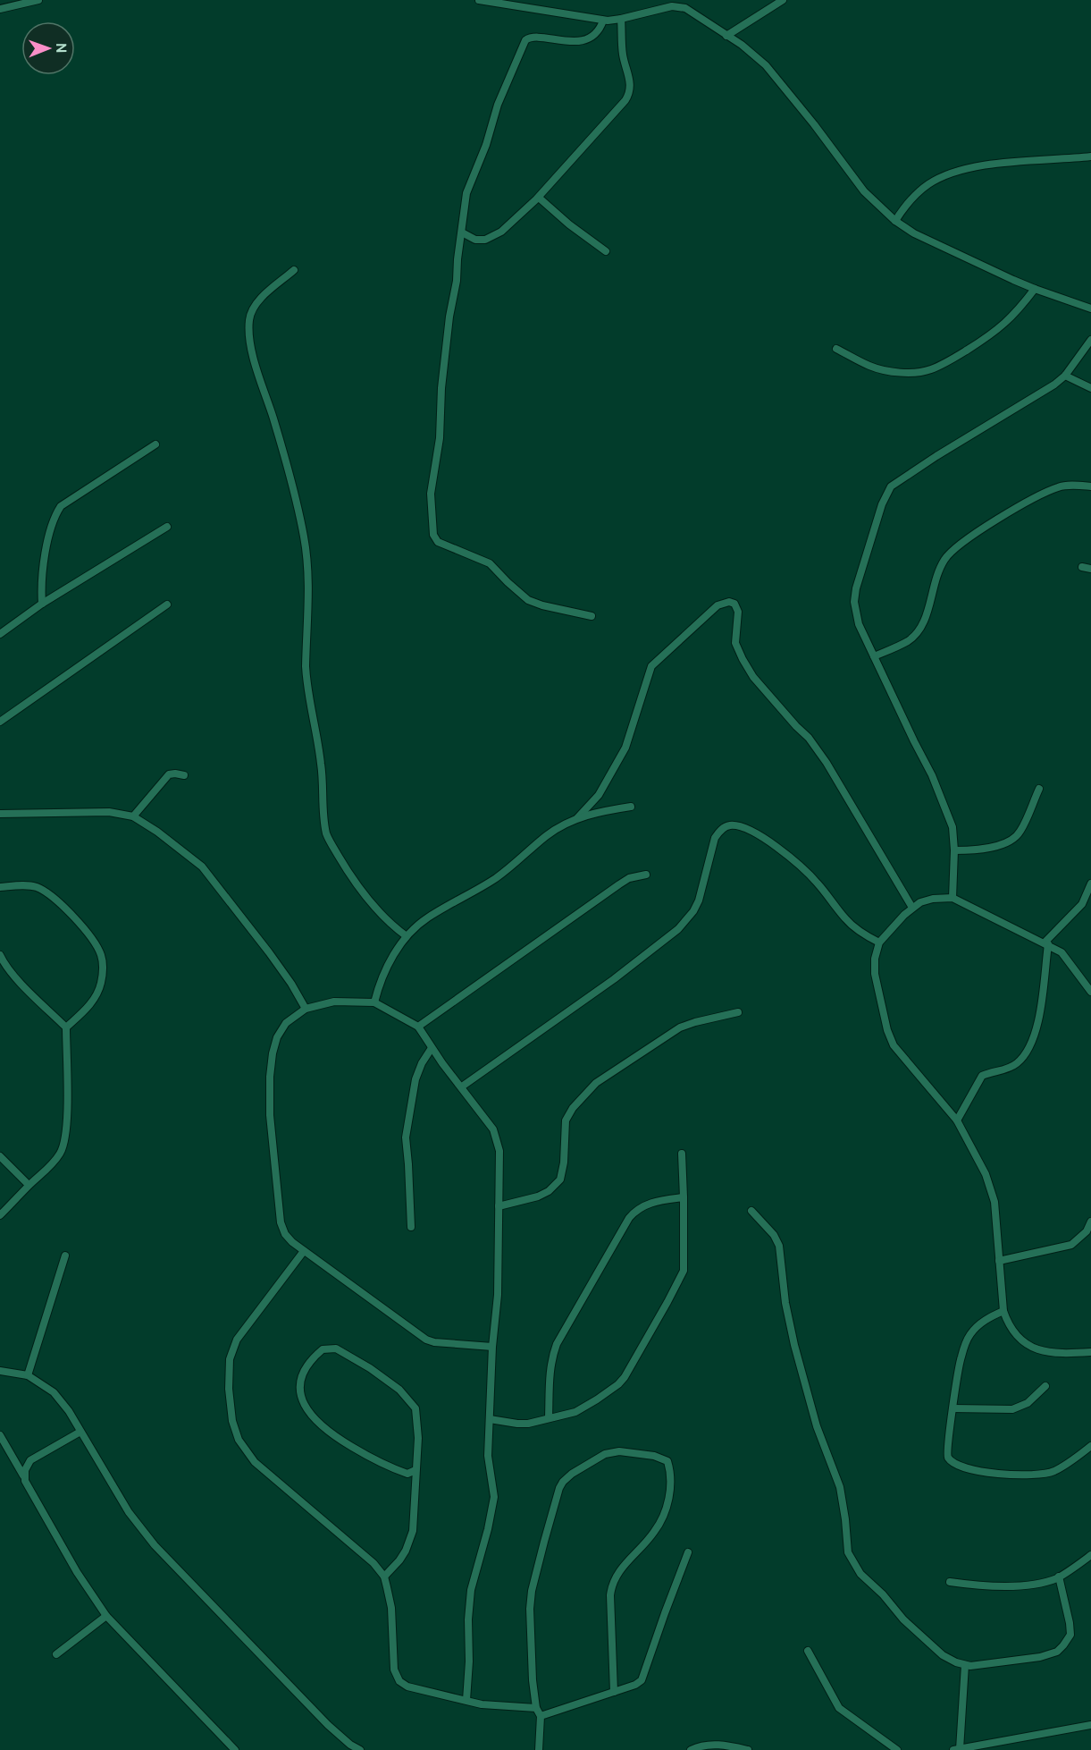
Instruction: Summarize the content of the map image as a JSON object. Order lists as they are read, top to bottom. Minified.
{"north":"right"}
